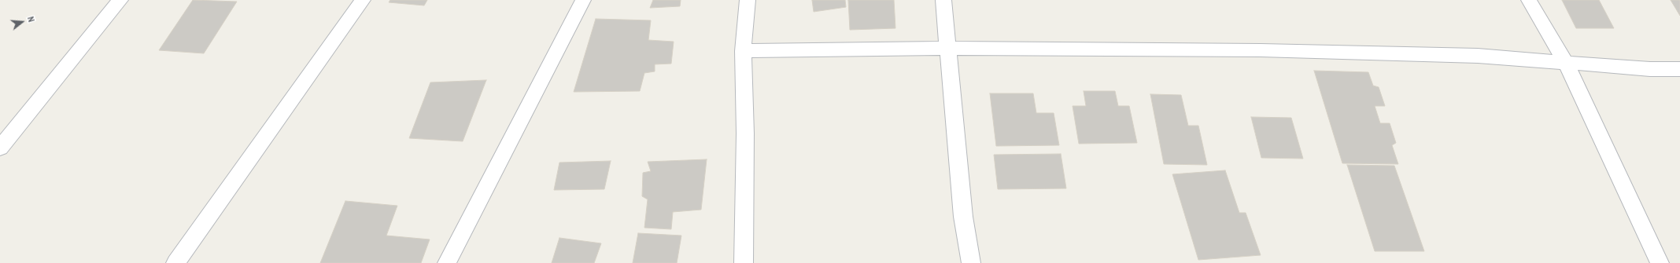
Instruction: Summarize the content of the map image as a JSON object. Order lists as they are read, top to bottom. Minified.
{"north":"right"}
